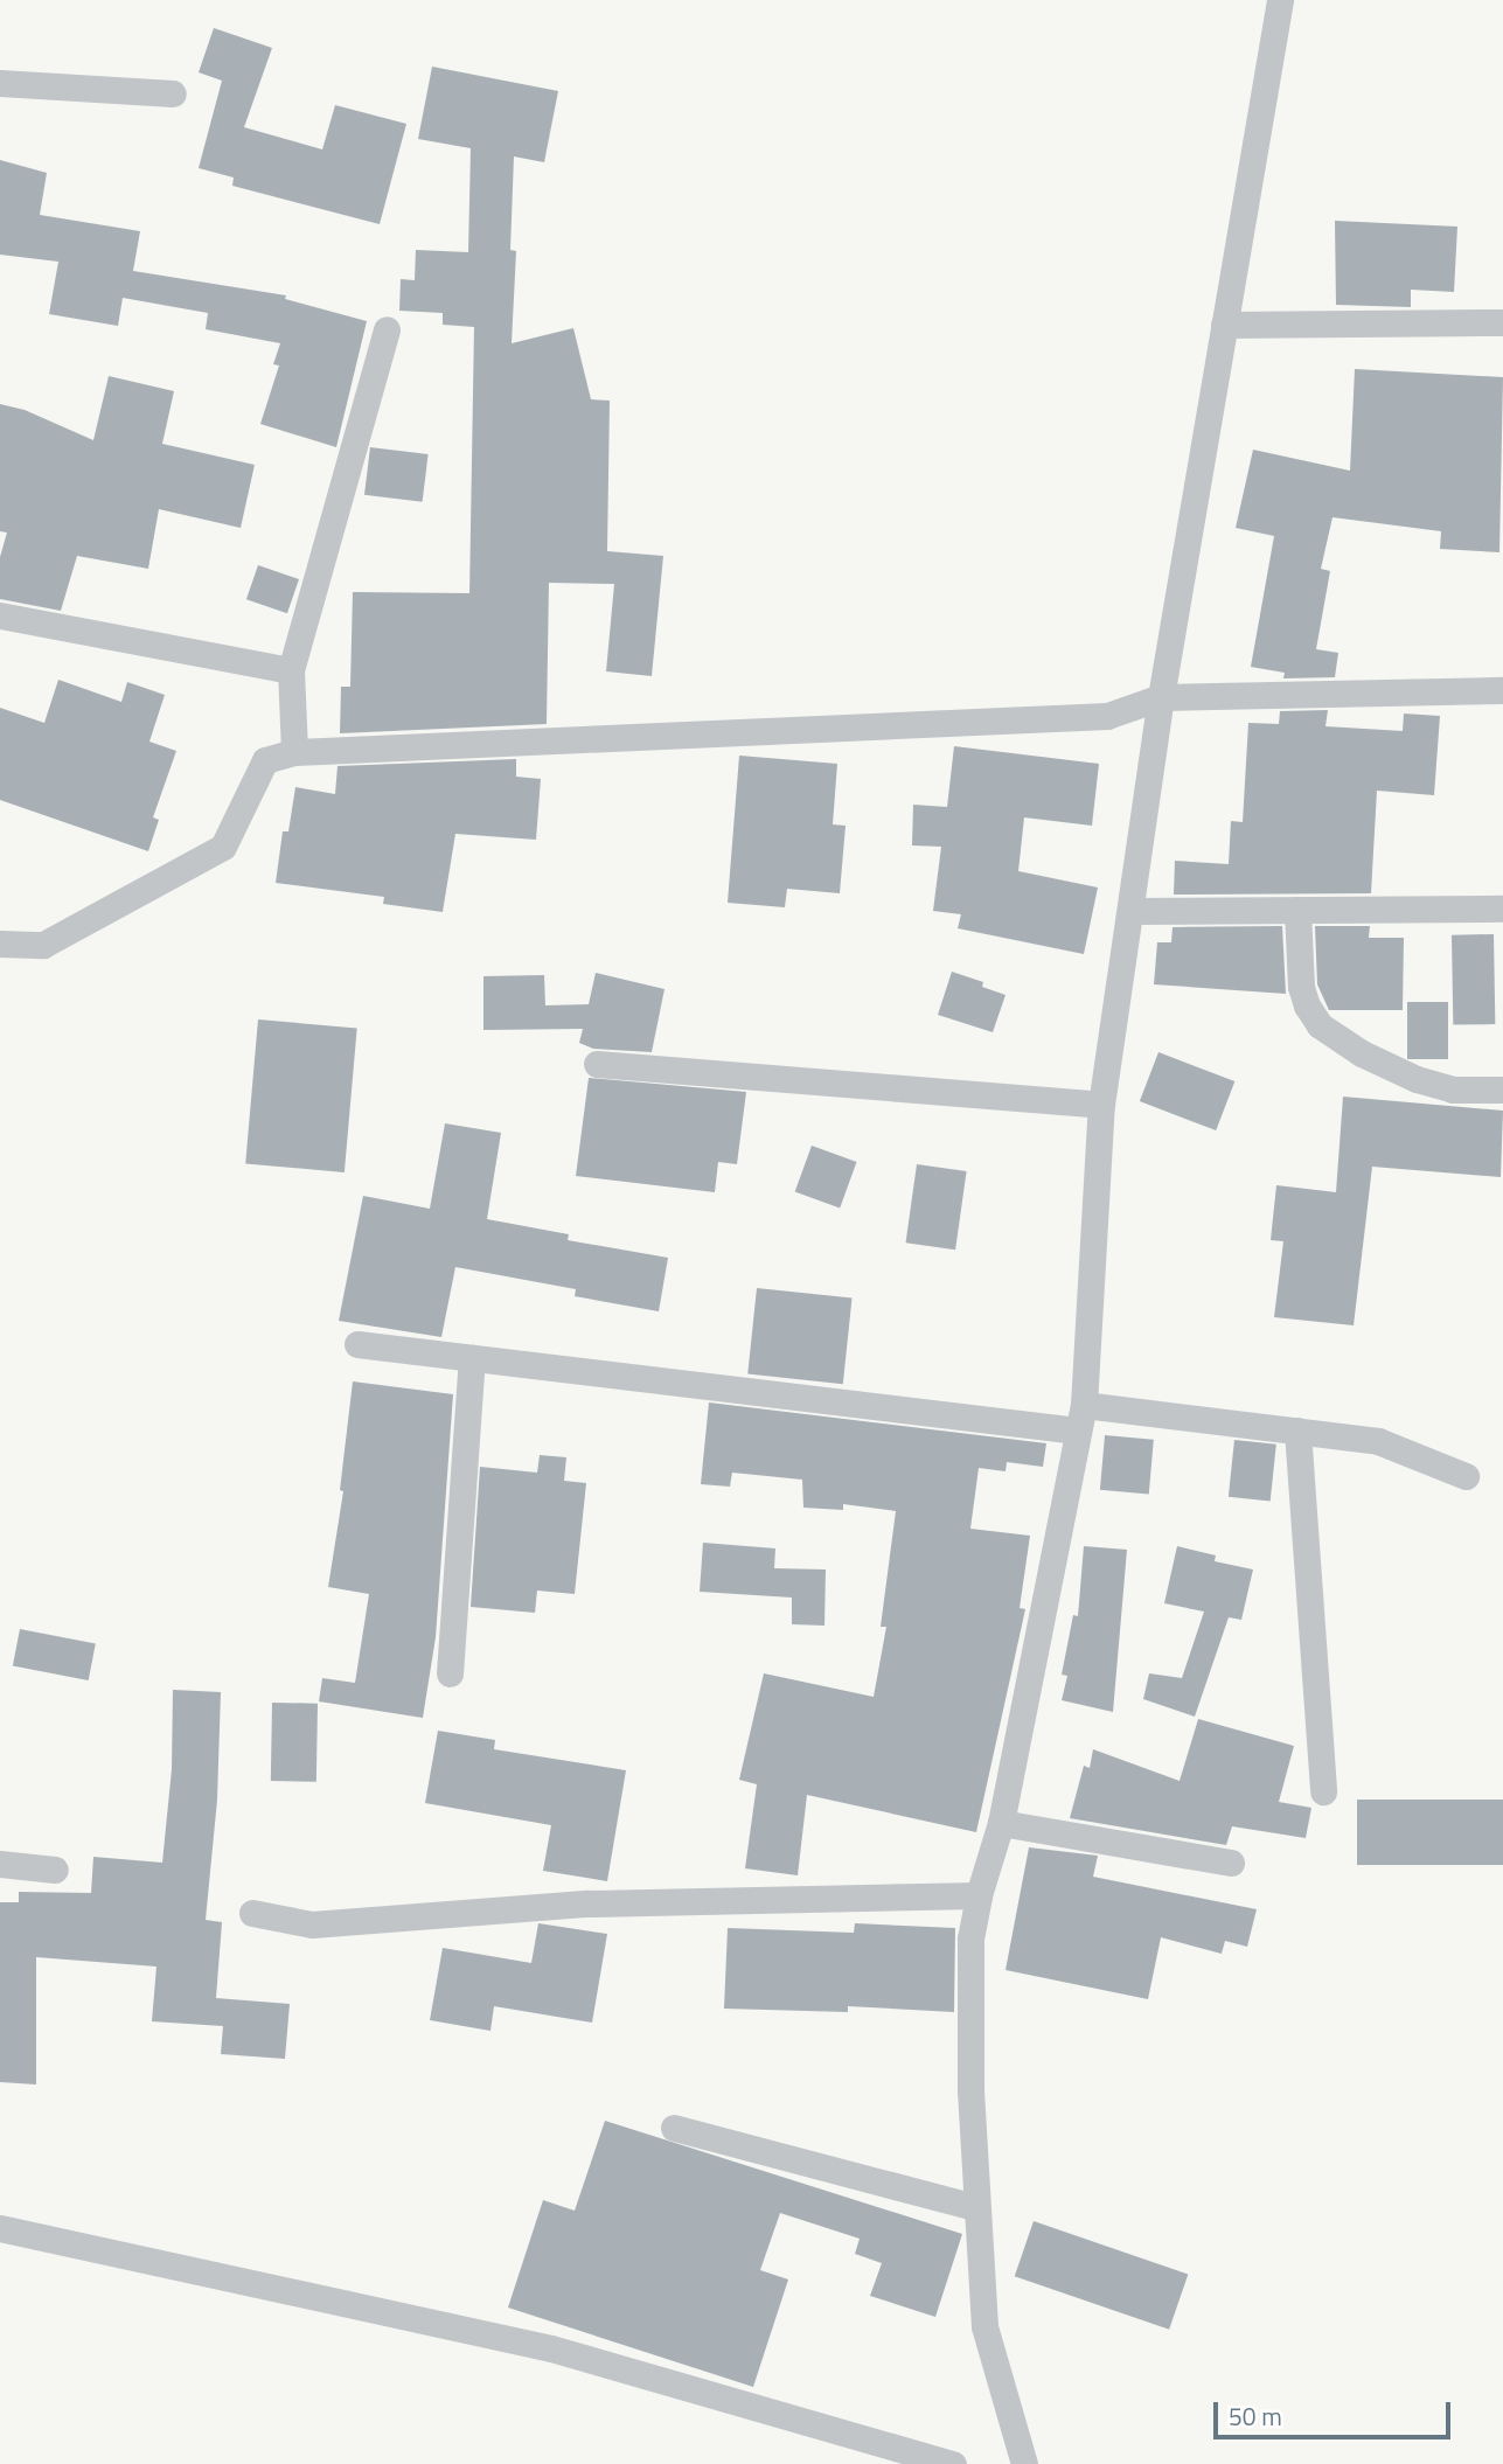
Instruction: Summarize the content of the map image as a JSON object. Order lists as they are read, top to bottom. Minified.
{"scale_bar":"50 m"}
